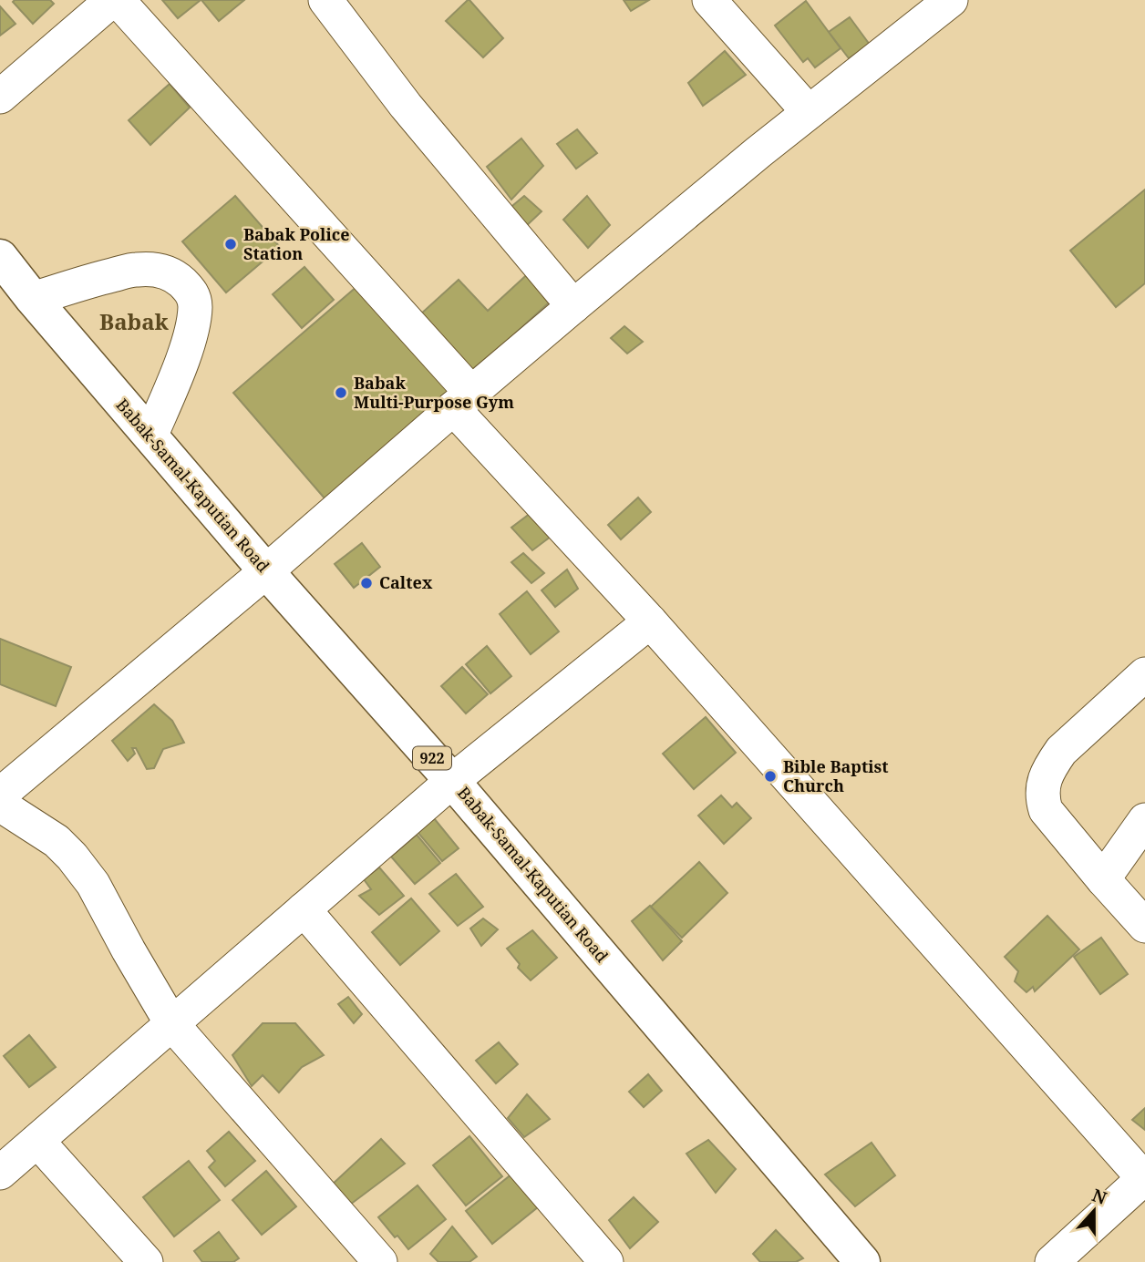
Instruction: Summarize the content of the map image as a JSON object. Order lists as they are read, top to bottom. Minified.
{"streets":{"main road":["Babak-Samal-Kaputian Road","922"]},"districts":["Babak"],"places":["Babak Police Station","Babak Multi-Purpose Gym","Caltex","Bible Baptist Church"],"north":"top"}
